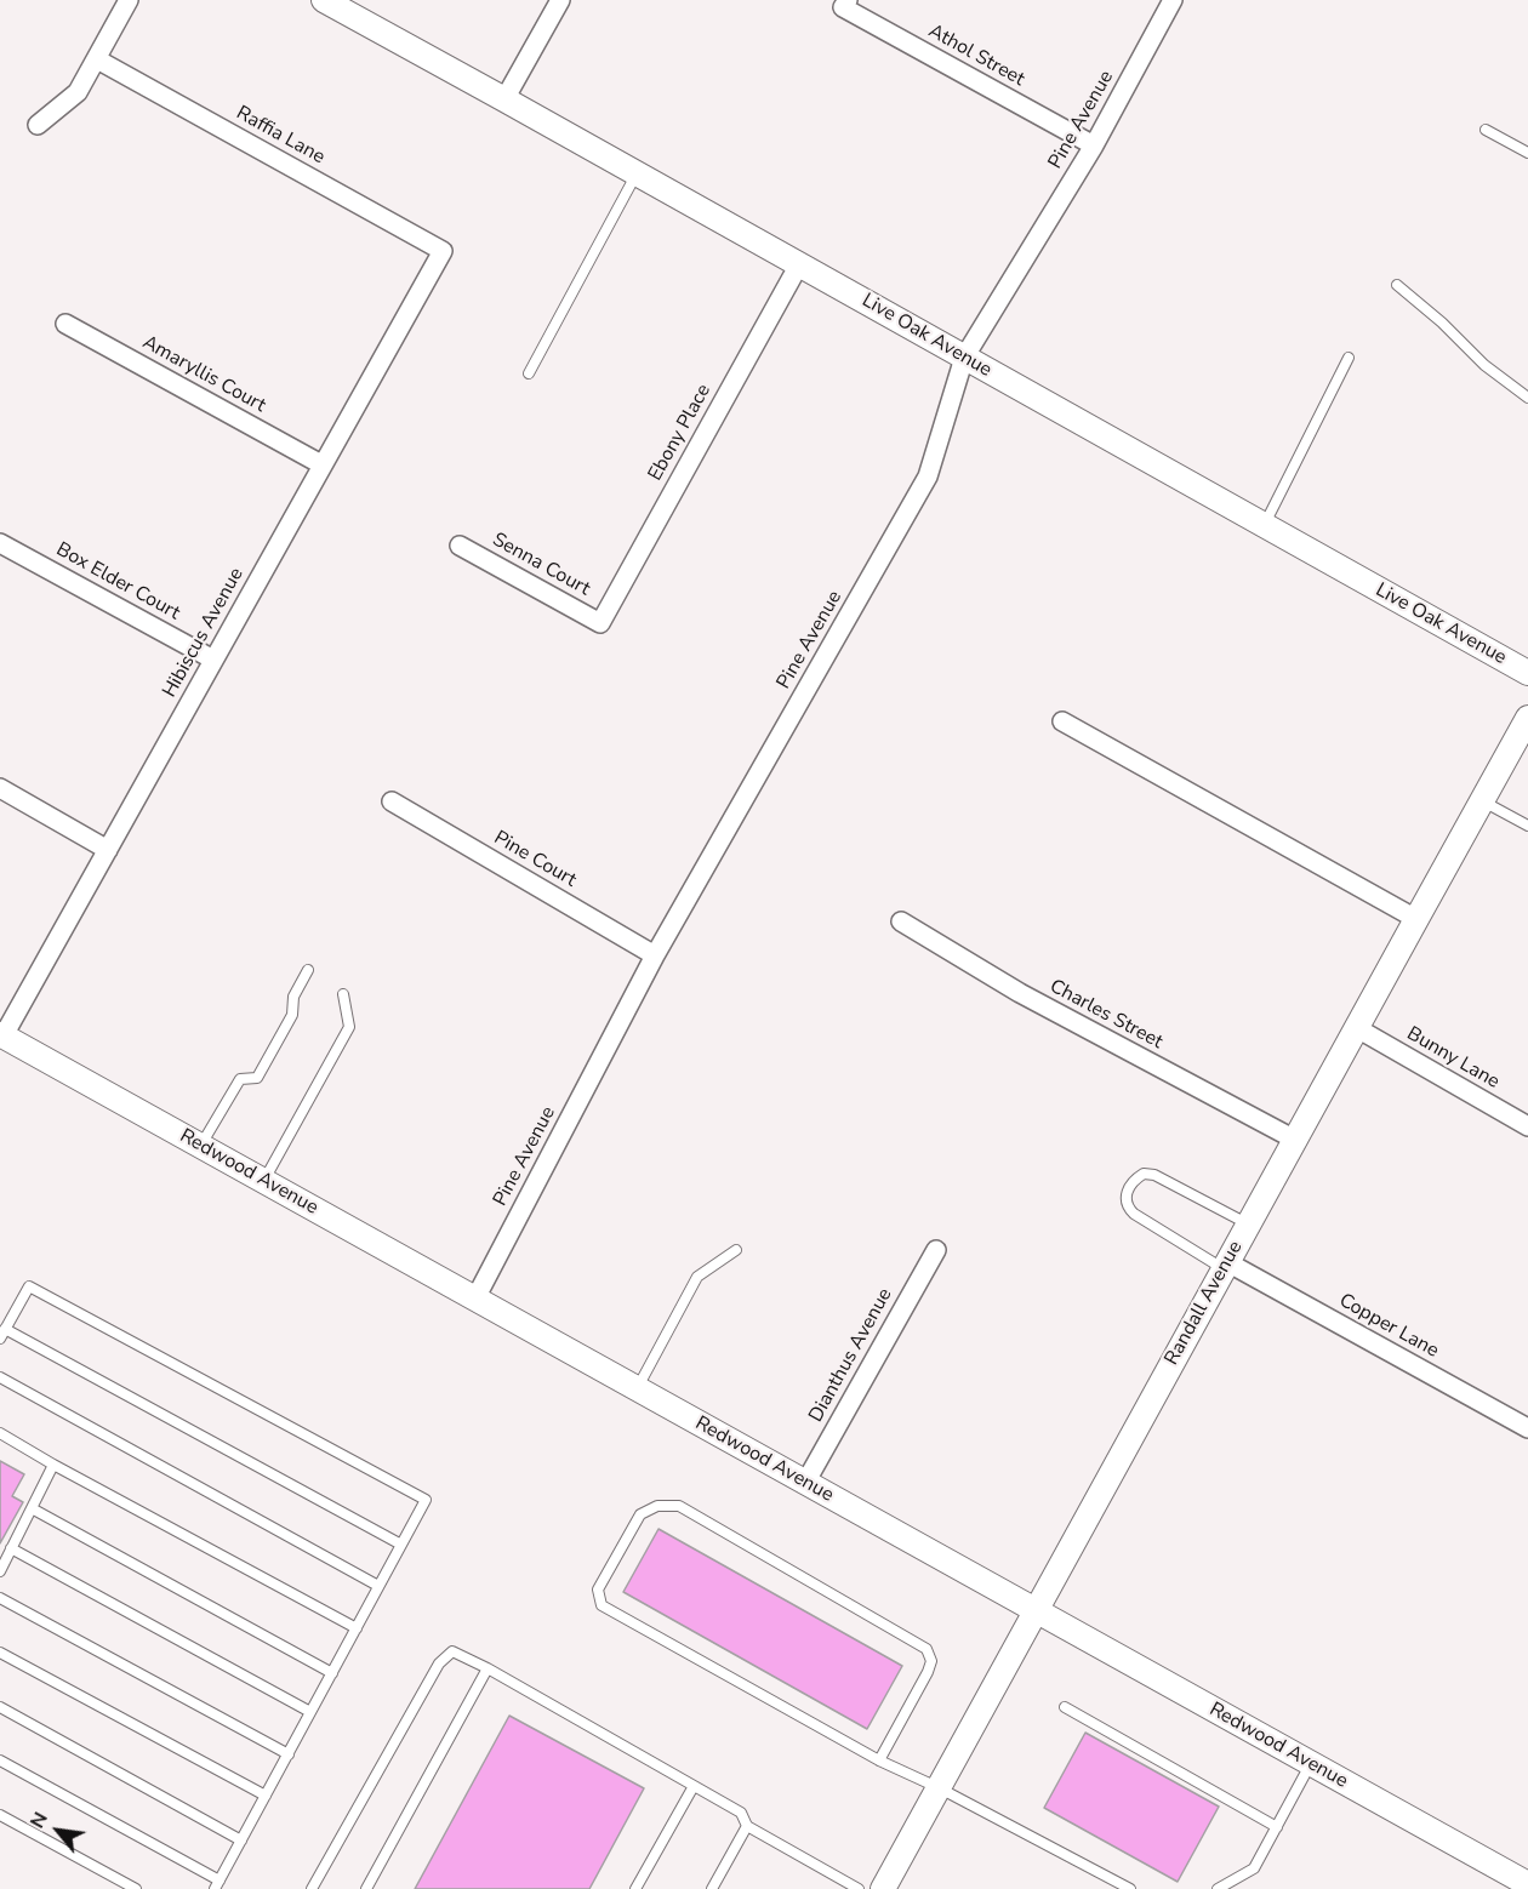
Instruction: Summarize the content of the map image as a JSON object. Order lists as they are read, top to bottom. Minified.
{"streets":{"street":["Athol Street","Pine Avenue","Raffia Lane","Live Oak Avenue","Amaryllis Court","Ebony Place","Senna Court","Box Elder Court","Hibiscus Avenue","Pine Court","Charles Street","Bunny Lane","Redwood Avenue","Randall Avenue","Copper Lane","Dianthus Avenue"]},"crossings":[["Athol Street","Pine Avenue"],["Pine Avenue","Live Oak Avenue"],["Pine Avenue","Pine Court"],["Pine Avenue","Redwood Avenue"],["Raffia Lane","Hibiscus Avenue"],["Live Oak Avenue","Ebony Place"],["Amaryllis Court","Hibiscus Avenue"],["Ebony Place","Senna Court"],["Box Elder Court","Hibiscus Avenue"],["Hibiscus Avenue","Redwood Avenue"],["Charles Street","Randall Avenue"],["Bunny Lane","Randall Avenue"],["Redwood Avenue","Randall Avenue"],["Redwood Avenue","Dianthus Avenue"],["Randall Avenue","Copper Lane"]],"north":"top left"}
